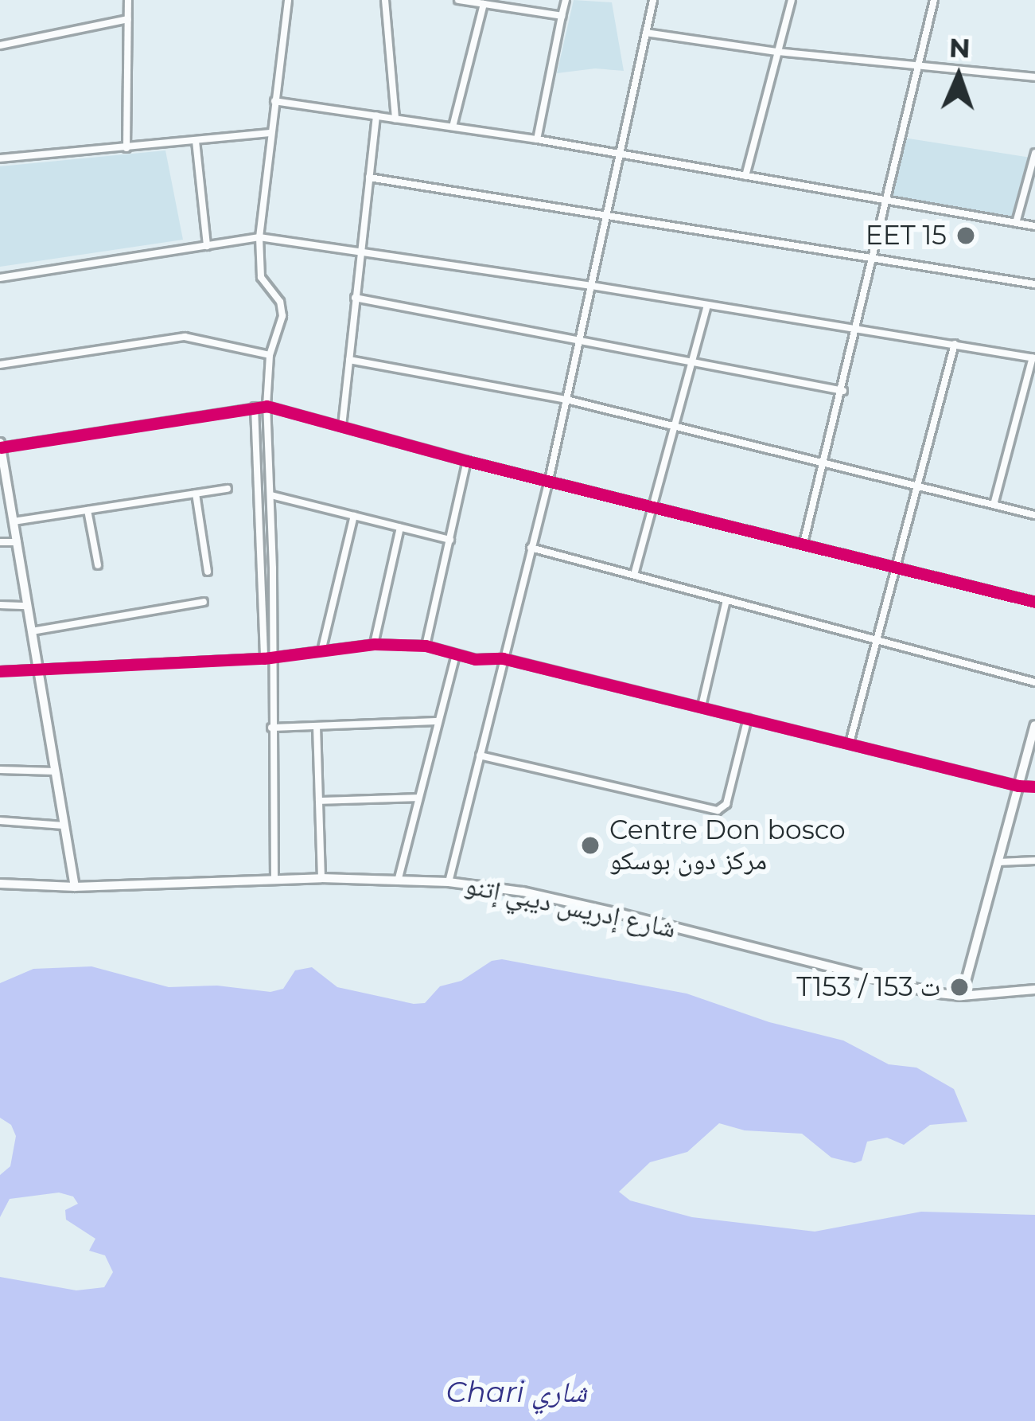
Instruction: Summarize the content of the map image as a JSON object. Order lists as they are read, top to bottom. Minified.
{"streets":{"main road":["شارع إدريس ديبي إتنو"]},"water":["Chari شاري"],"places":["EET 15","Centre Don bosco مركز دون بوسكو","T153 / ت 153"],"north":"top"}
